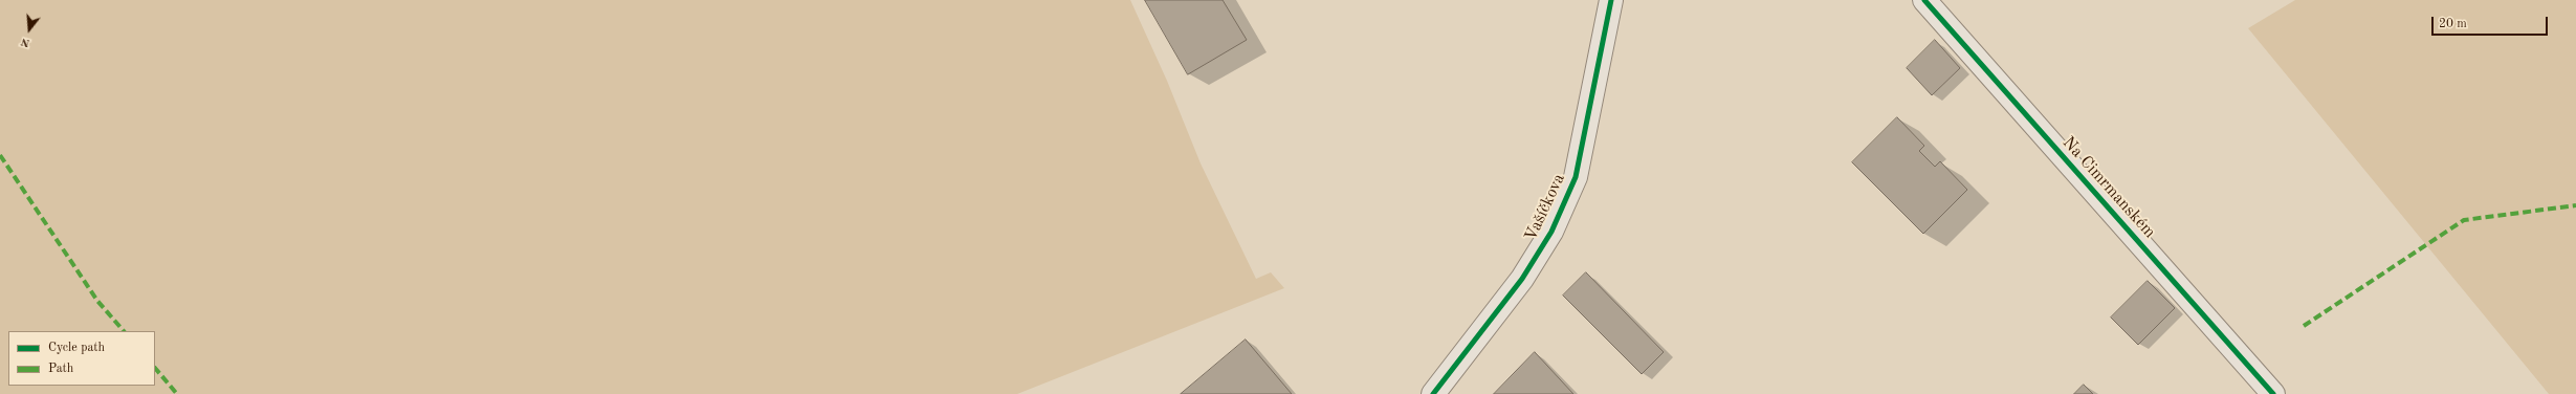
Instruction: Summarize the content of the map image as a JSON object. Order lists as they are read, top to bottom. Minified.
{"streets":{"street":["Na Cimrmanském","Vašíčkova"]},"legend":["Cycle path","Path"],"scale_bar":"20 m","north":"bottom"}
